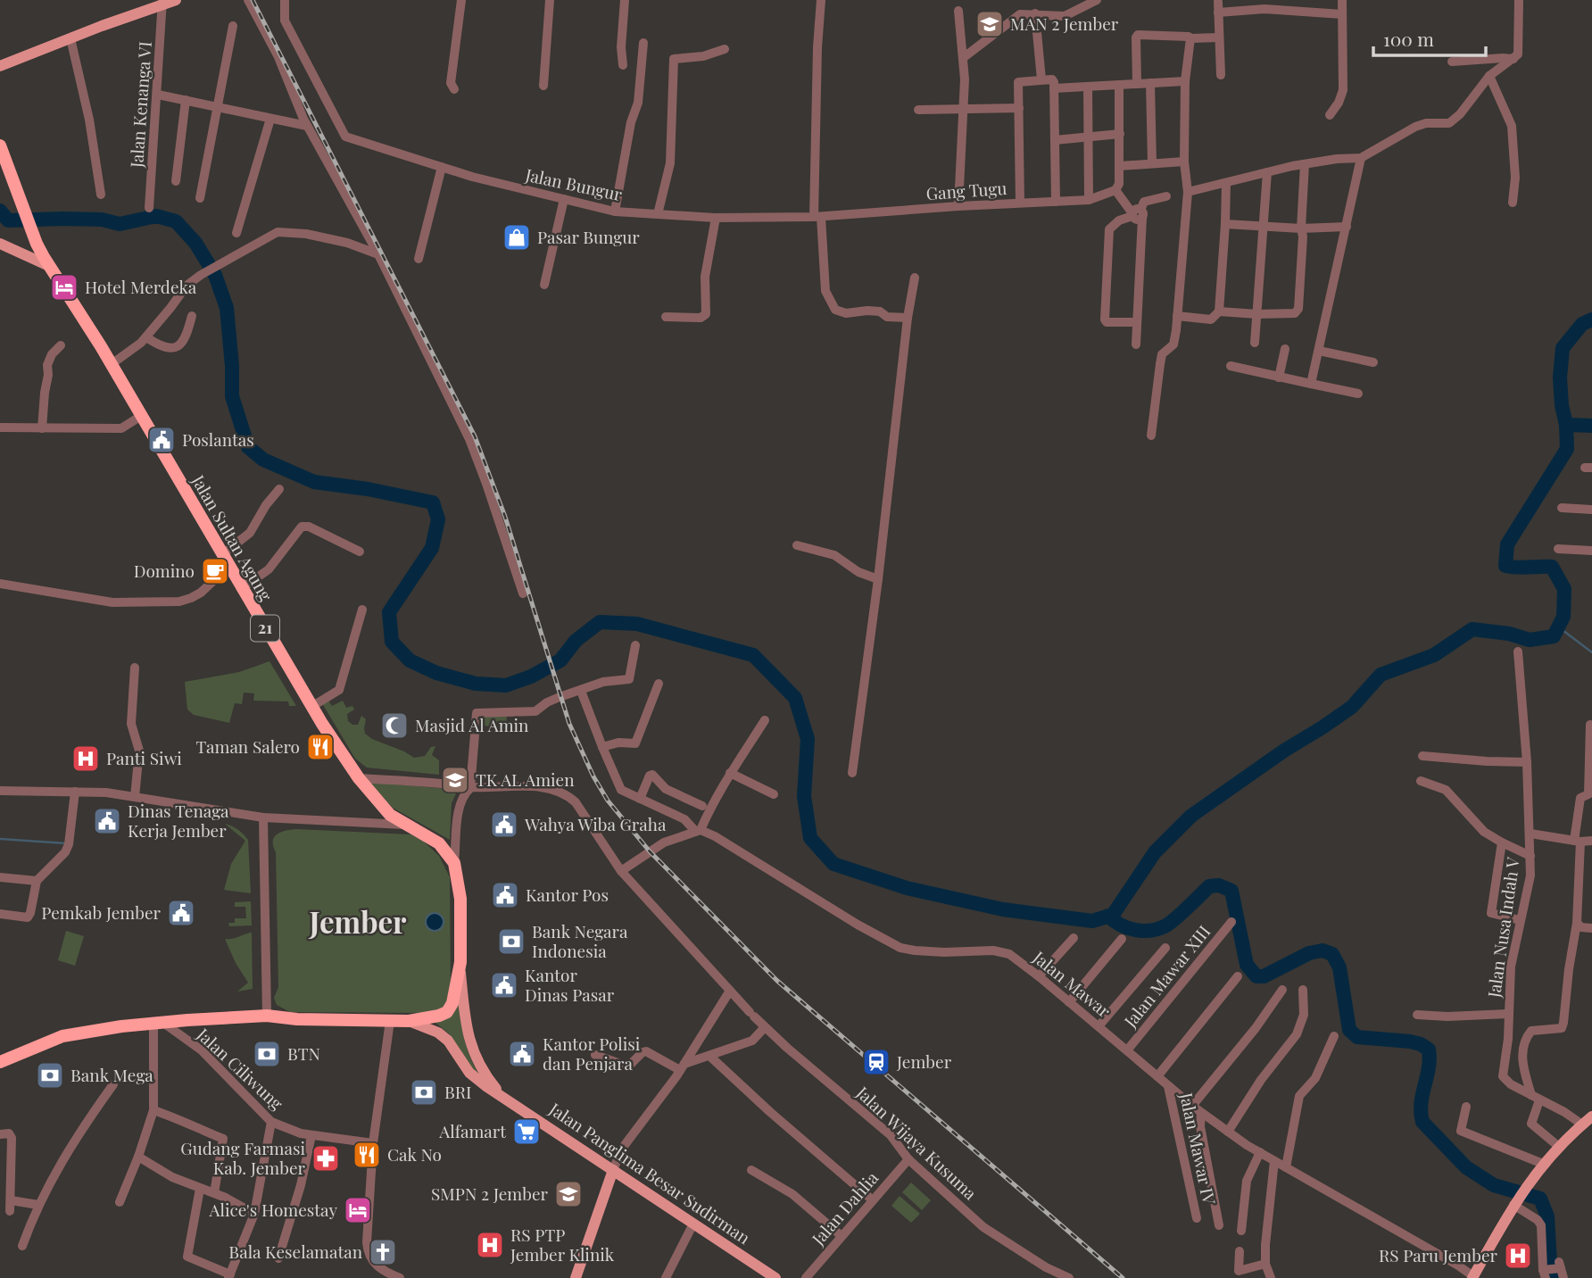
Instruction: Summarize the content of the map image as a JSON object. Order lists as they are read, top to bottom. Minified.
{"streets":{"highway":["Jalan Sultan Agung","21"],"main road":["Jalan Panglima Besar Sudirman"],"street":["Jalan Kenanga VI","Jalan Bungur","Gang Tugu","Jalan Nusa Indah V","Jalan Mawar XIII","Jalan Mawar","Jalan Ciliwung","Jalan Wijaya Kusuma","Jalan Mawar IV","Jalan Dahlia"]},"crossings":[["Jalan Bungur","Gang Tugu"],["Jalan Sultan Agung","Jalan Wijaya Kusuma"],["Jalan Mawar XIII","Jalan Mawar"],["Jalan Mawar","Jalan Mawar IV"],["Jalan Wijaya Kusuma","Jalan Dahlia"]],"districts":["Jember"],"places":{"school or university":["MAN 2 Jember","TK AL Amien","SMPN 2 Jember"],"shop":["Pasar Bungur"],"hotel":["Hotel Merdeka","Alice's Homestay"],"public building":["Poslantas","Dinas Tenaga Kerja Jember","Wahya Wiba Graha","Kantor Pos","Pemkab Jember","Kantor Dinas Pasar","Kantor Polisi dan Penjara"],"cafe":["Domino"],"mosque":["Masjid Al Amin"],"restaurant":["Taman Salero","Cak No"],"hospital":["Panti Siwi","RS PTP Jember Klinik","RS Paru Jember"],"bank":["Bank Negara Indonesia","BTN","Bank Mega","BRI"],"station":["Jember"],"supermarket":["Alfamart"],"pharmacy":["Gudang Farmasi Kab. Jember"],"church":["Bala Keselamatan"]},"scale_bar":"100 m"}
